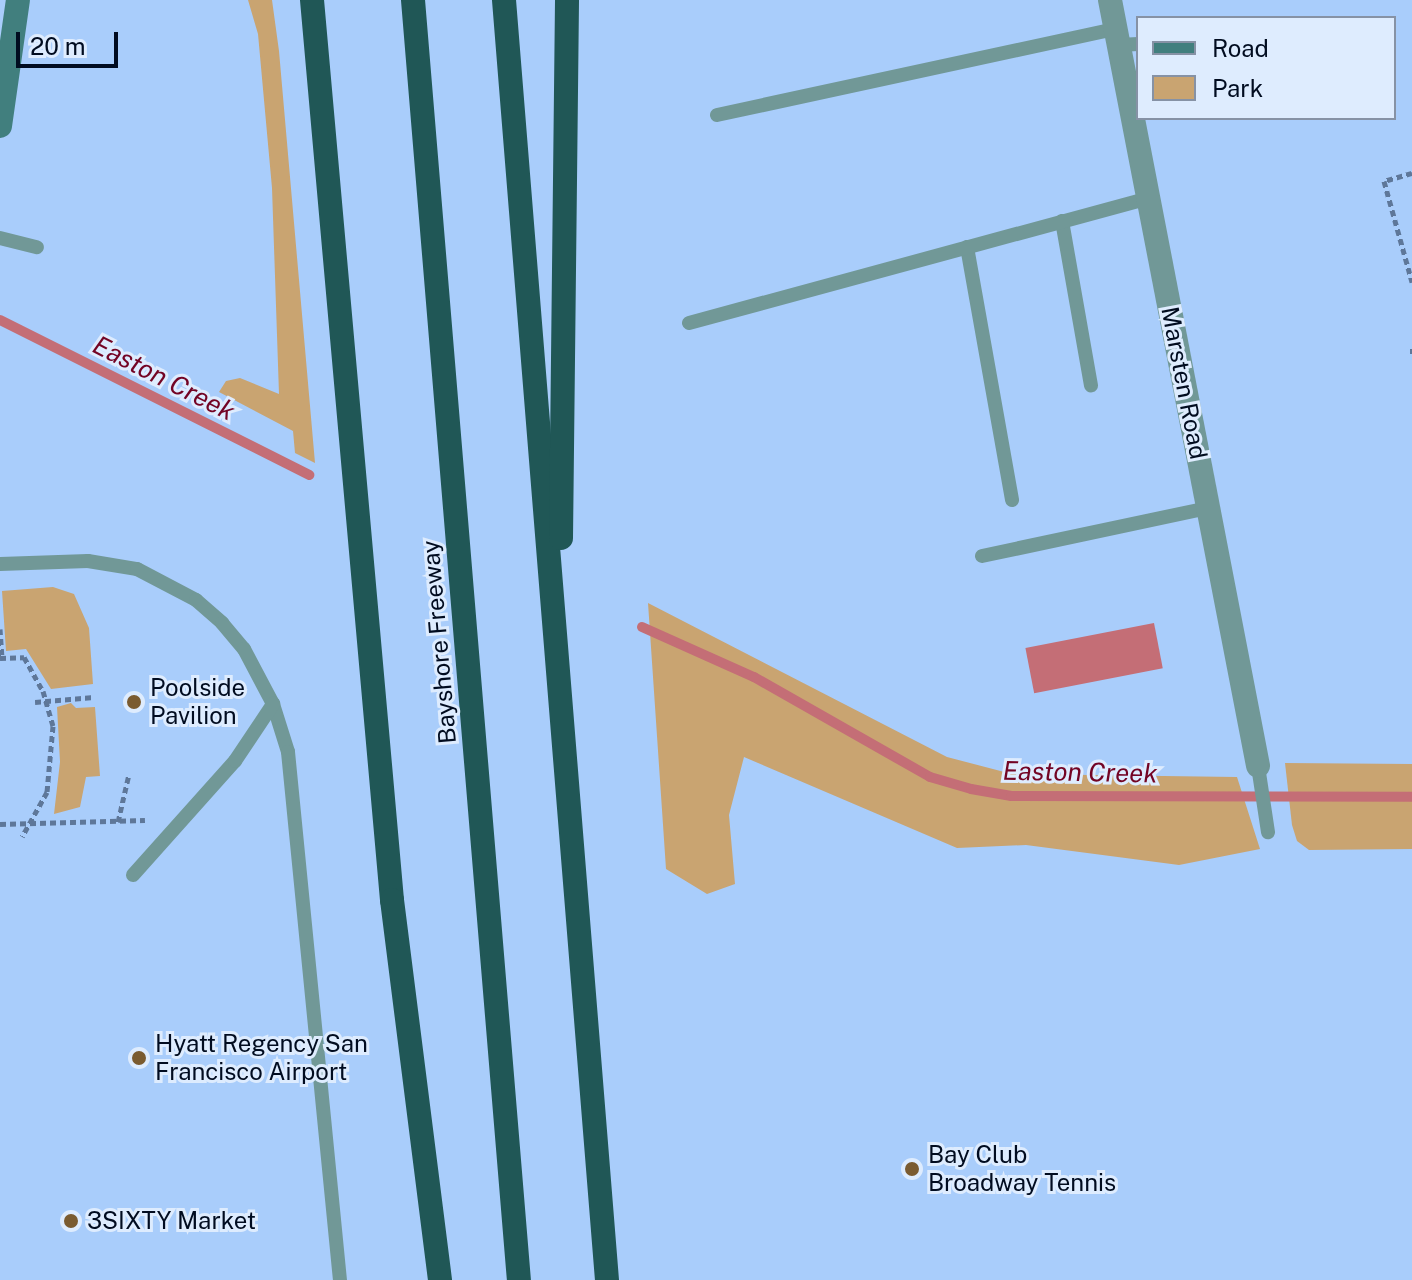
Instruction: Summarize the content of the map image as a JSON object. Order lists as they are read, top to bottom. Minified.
{"streets":{"highway":["Bayshore Freeway"],"street":["Marsten Road"]},"water":["Easton Creek"],"places":["Poolside Pavilion","Hyatt Regency San Francisco Airport","Bay Club Broadway Tennis","3SIXTY Market"],"legend":["Road","Park"],"scale_bar":"20 m"}
